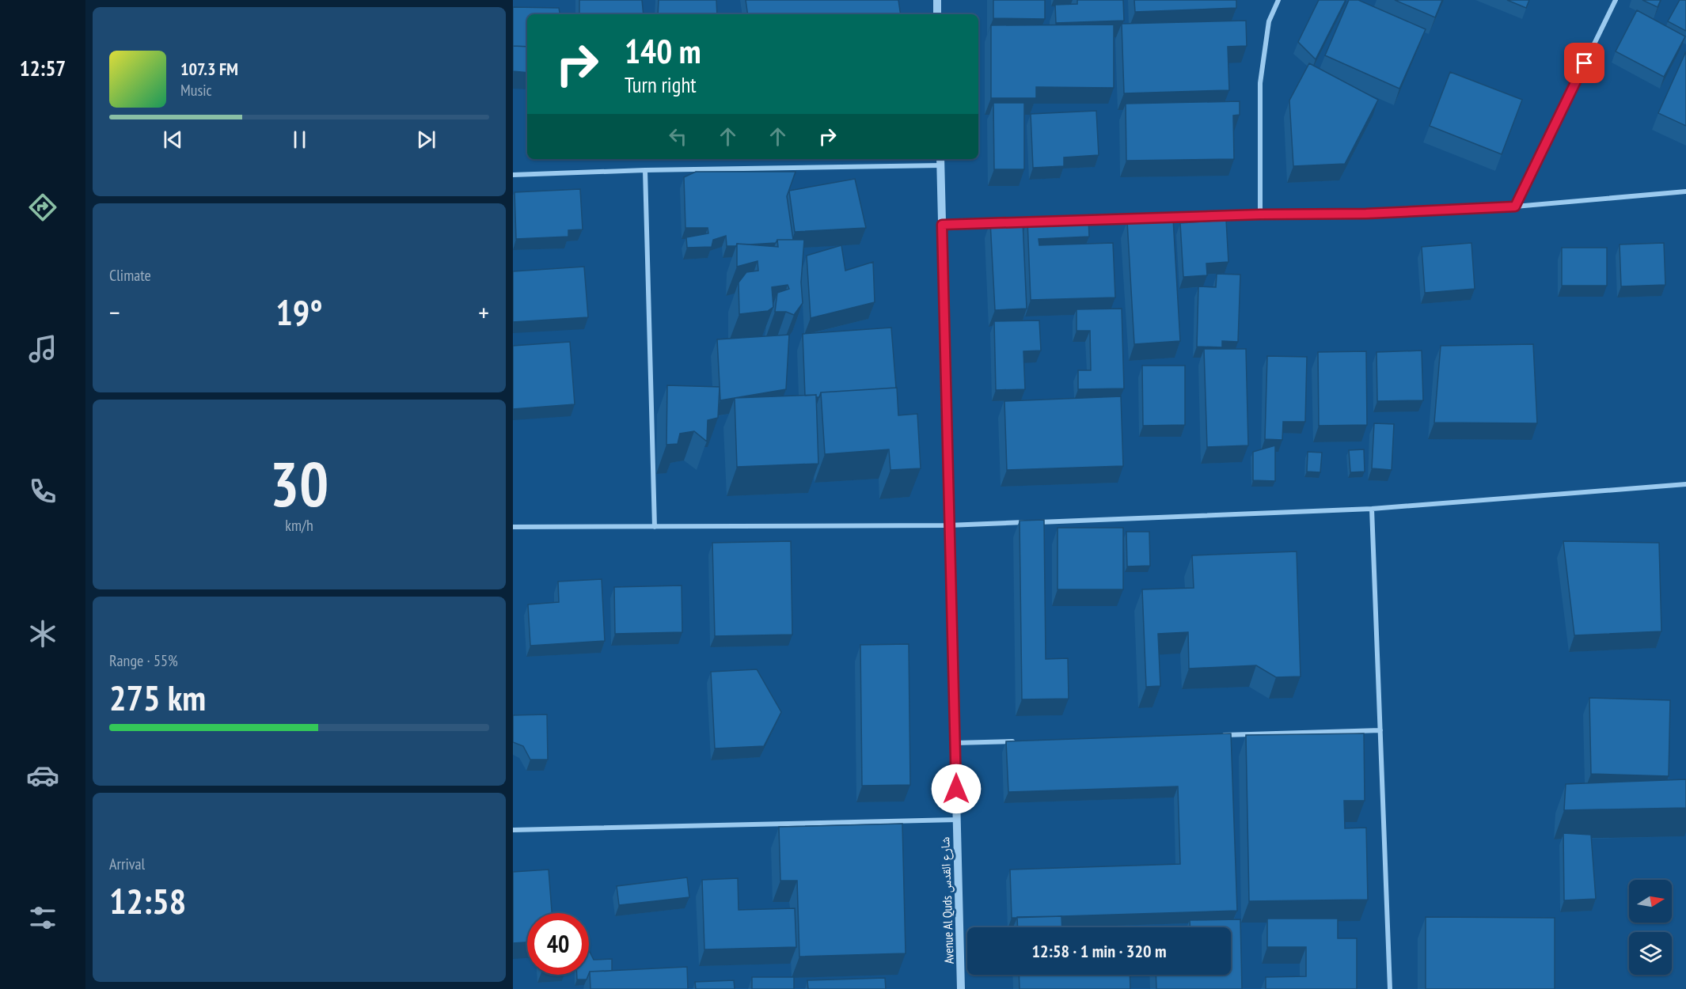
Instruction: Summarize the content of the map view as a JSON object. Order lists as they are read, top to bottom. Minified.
{"streets":{"street":["Avenue Al Quds شارع القدس"]},"north":"right","page":{"tabs":"12:57","turn":["140 m","Turn right"],"song":["107.3 FM","Music"],"tile":["Climate",["30","km/h"],["Range · 55%","275 km"],["Arrival","12:58"]],"heat":["−","19°","+"],"limit":"40","trip":"12:58 · 1 min · 320 m"}}
